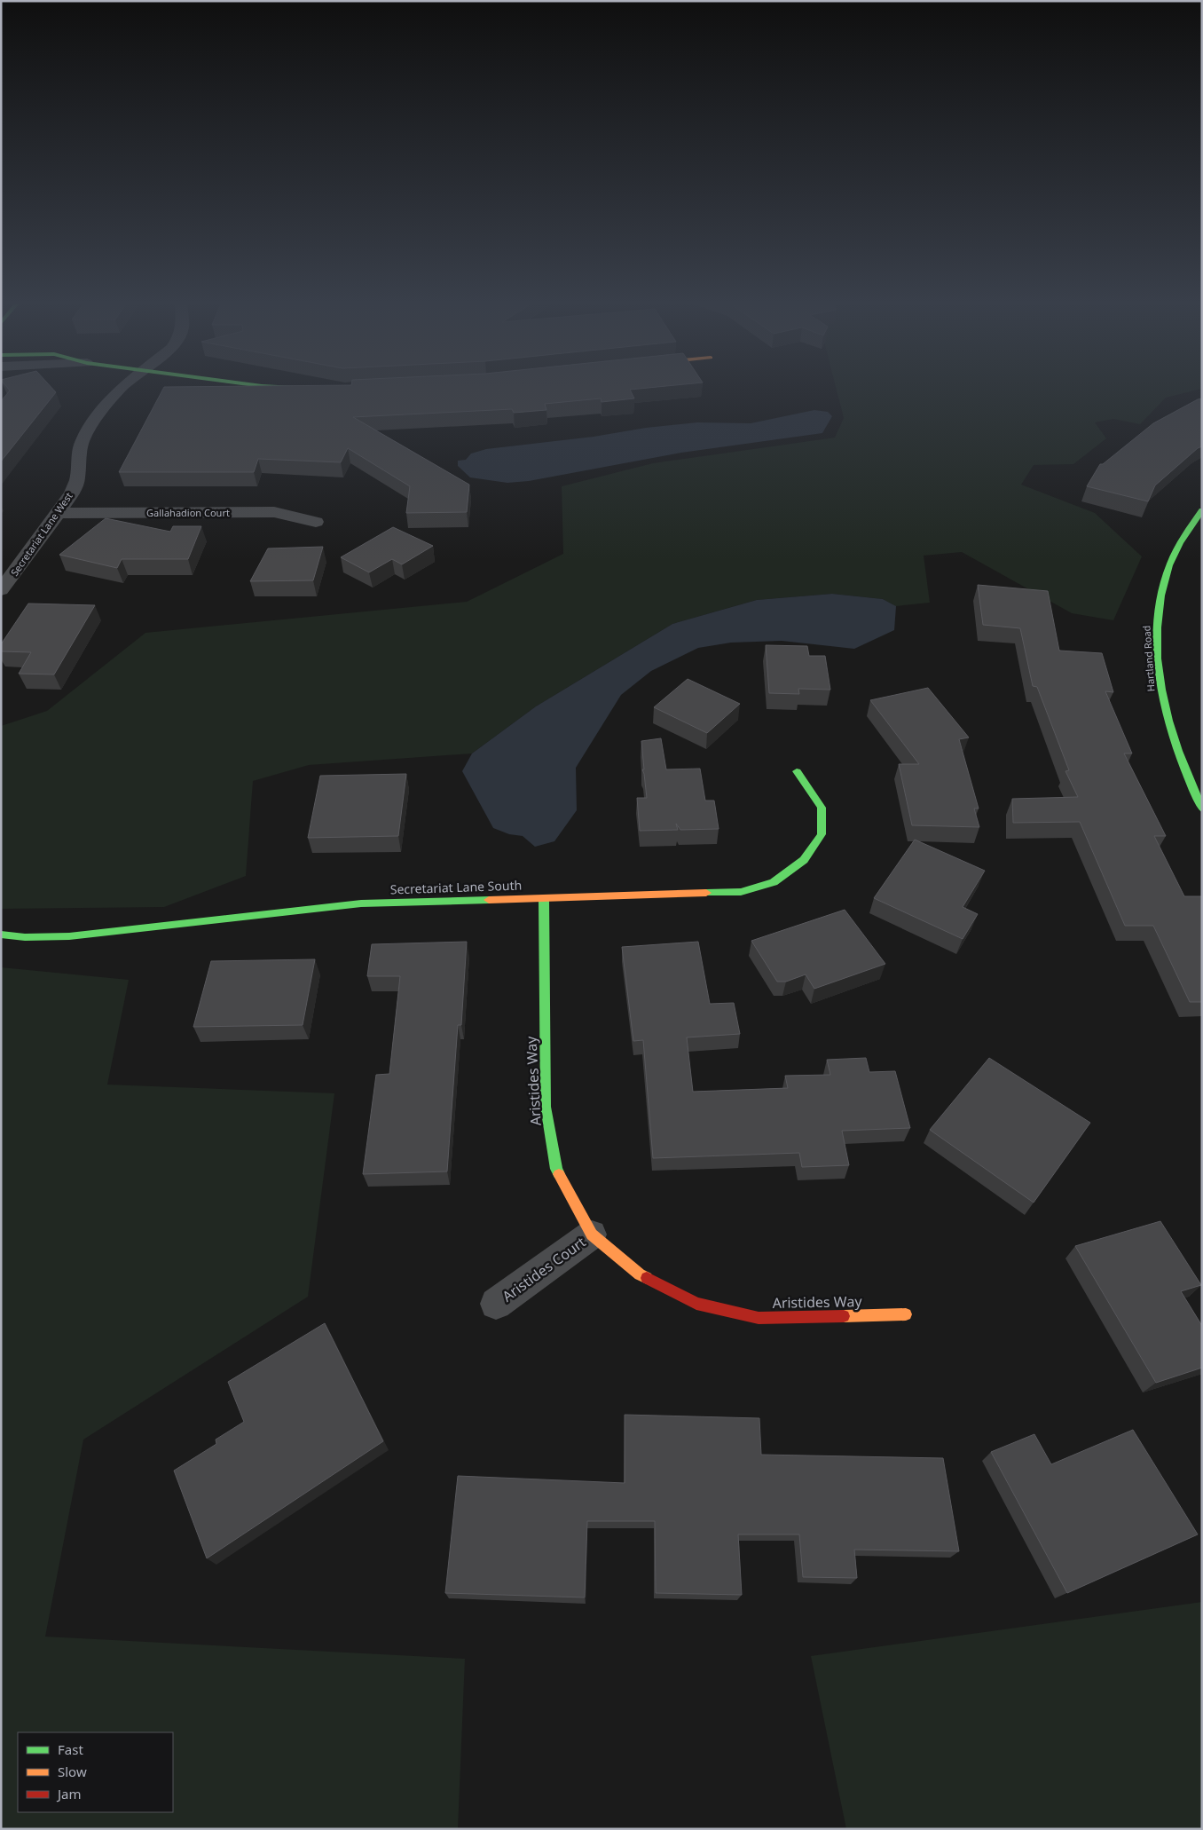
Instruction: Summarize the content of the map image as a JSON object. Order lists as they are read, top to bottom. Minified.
{"streets":{"street":["Gallahadion Court","Secretariat Lane West","Hartland Road","Secretariat Lane South","Aristides Way","Aristides Court"]},"crossings":[["Gallahadion Court","Secretariat Lane West"],["Secretariat Lane South","Aristides Way"],["Aristides Way","Aristides Court"]],"legend":["Fast","Slow","Jam"]}
